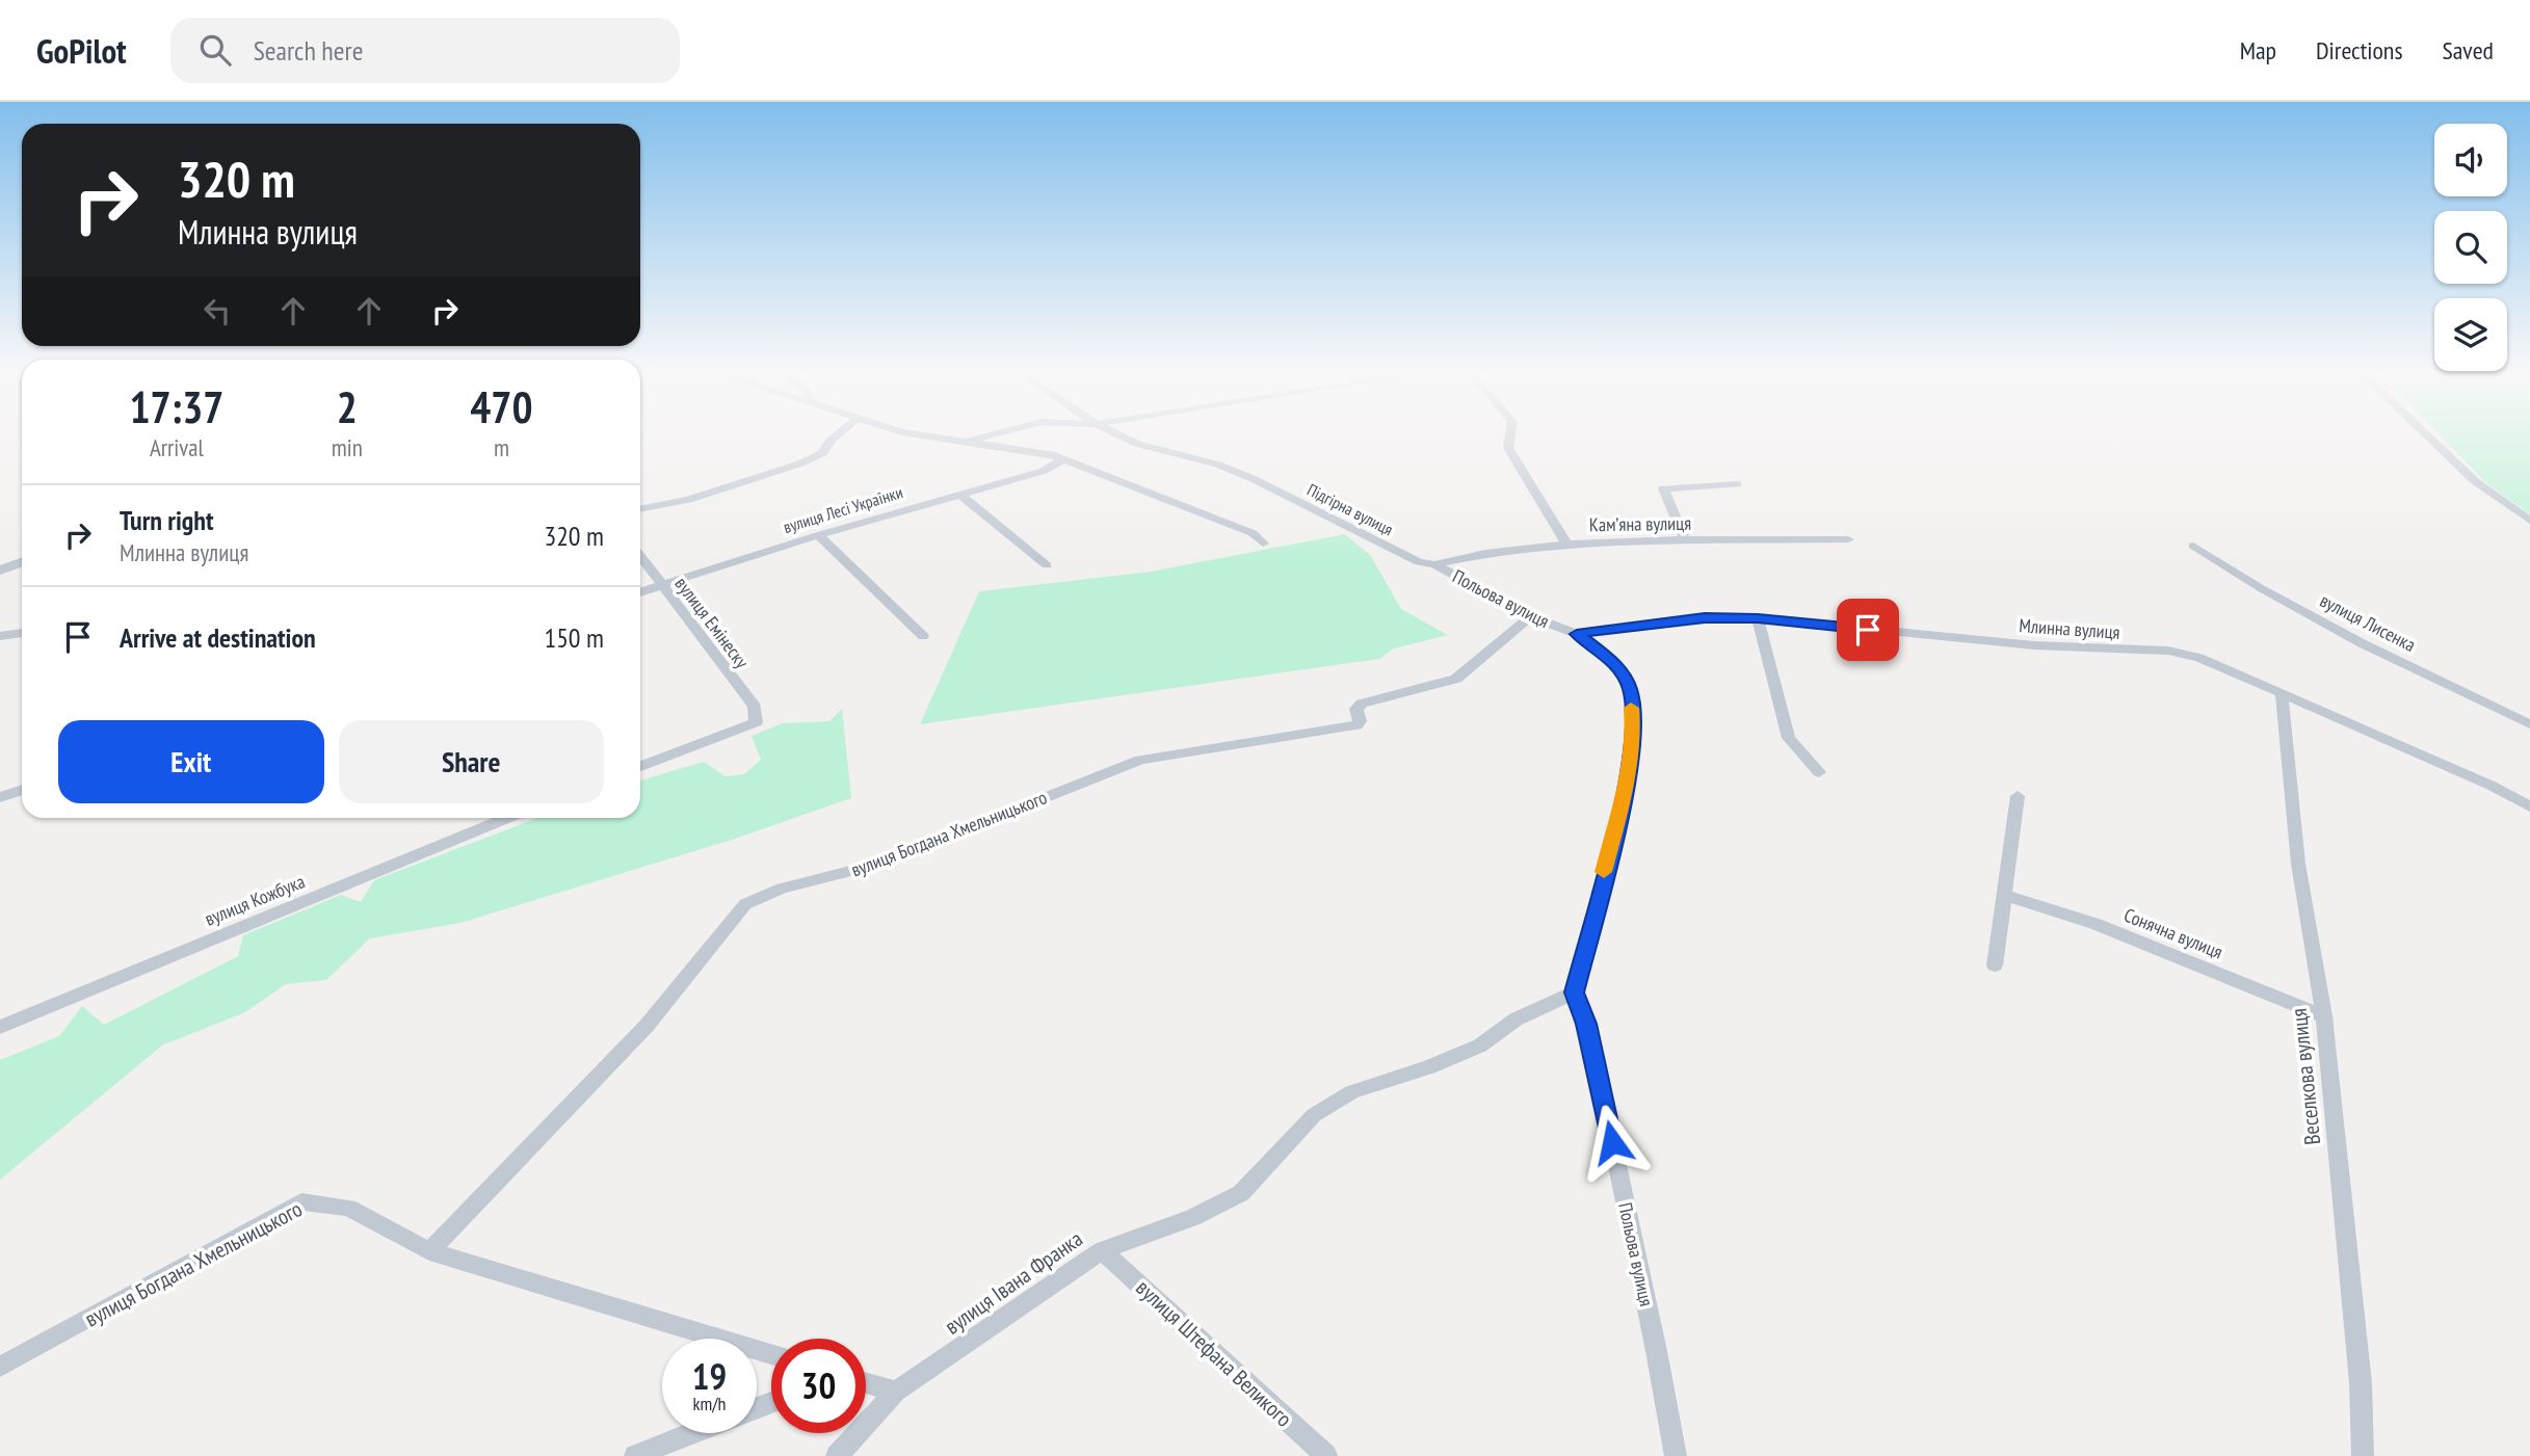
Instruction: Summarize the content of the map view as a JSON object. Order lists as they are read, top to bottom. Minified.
{"streets":{"street":["вулиця Лесі Українки","Підгірна вулиця","Камʼяна вулиця","Польова вулиця","вулиця Емінеску","вулиця Лисенка","Млинна вулиця","вулиця Богдана Хмельницького","вулиця Кожбука","Сонячна вулиця","Веселкова вулиця","вулиця Івана Франка","вулиця Штефана Великого"]},"crossings":[["вулиця Лесі Українки","вулиця Емінеску"],["Підгірна вулиця","Камʼяна вулиця"],["Підгірна вулиця","Польова вулиця"],["Камʼяна вулиця","Польова вулиця"],["Польова вулиця","Млинна вулиця"],["Польова вулиця","вулиця Богдана Хмельницького"],["Польова вулиця","вулиця Івана Франка"],["Млинна вулиця","Веселкова вулиця"],["Сонячна вулиця","Веселкова вулиця"],["вулиця Івана Франка","вулиця Штефана Великого"]],"page":{"header":"GoPilot","search":"Search here","nav":["Map","Directions","Saved"],"turn":["320 m","Млинна вулиця"],"eta":["17:37","Arrival","2","min","470","m"],"list":[{"name":"Turn right","note":"Млинна вулиця","value":"320 m"},{"name":"Arrive at destination","value":"150 m"}],"buttons":["Exit","Share"],"speed":"19 km/h","limit":"30"}}
